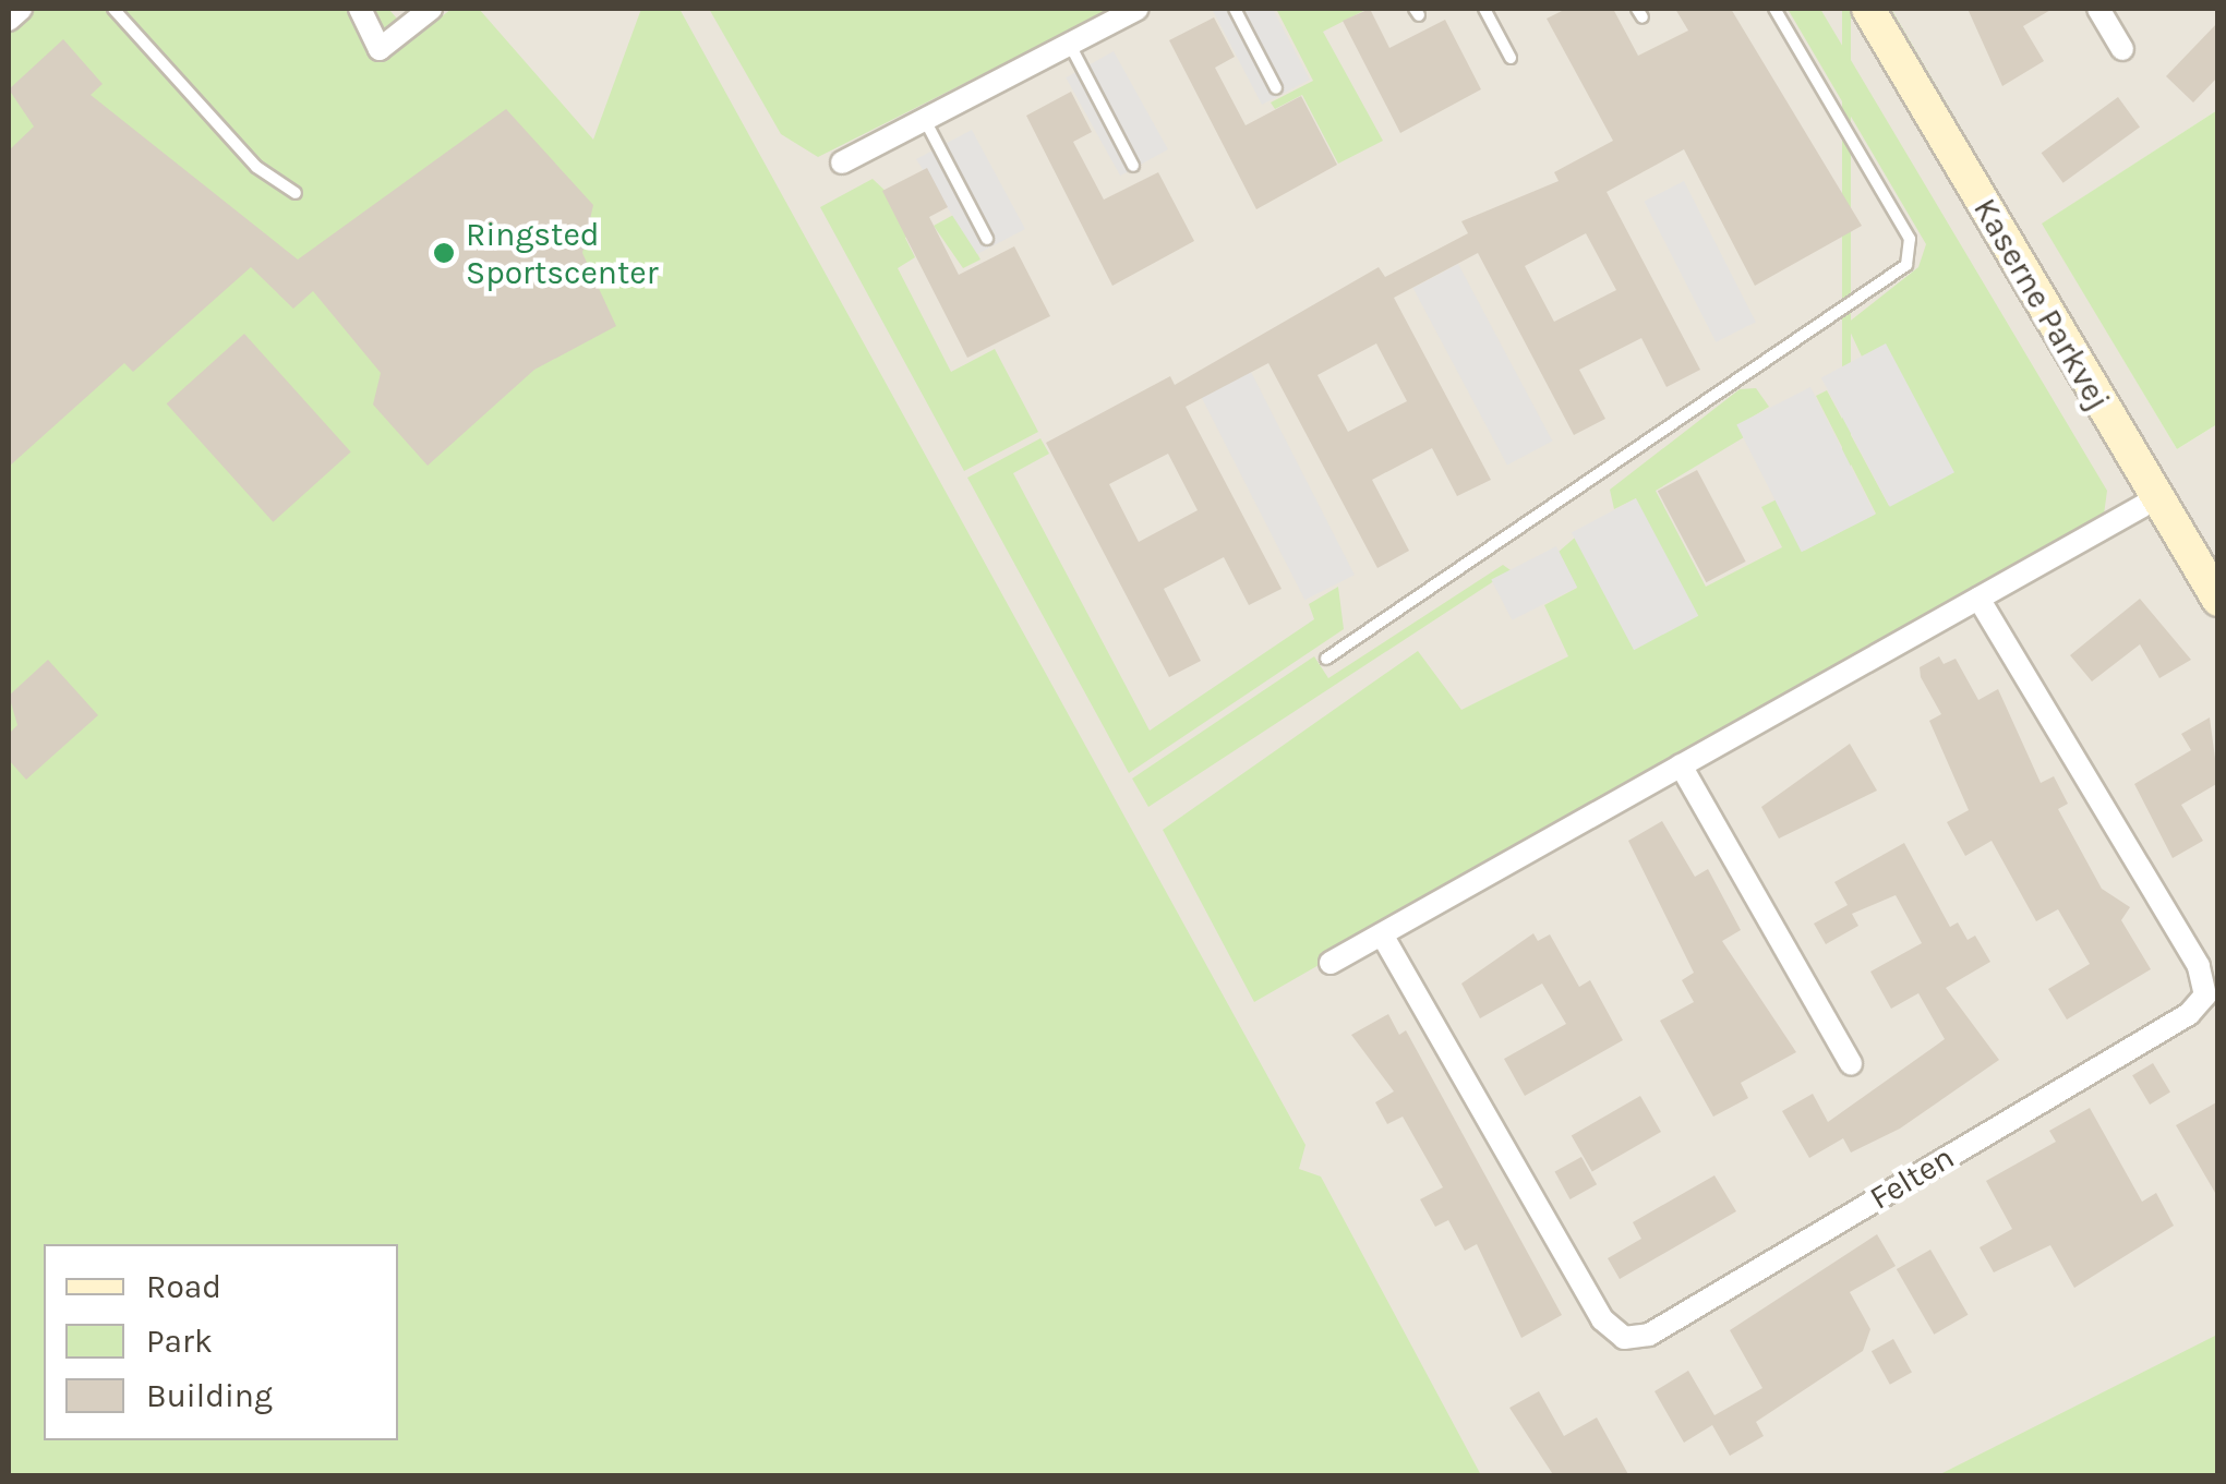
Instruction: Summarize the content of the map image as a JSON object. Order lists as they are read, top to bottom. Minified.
{"streets":{"street":["Kaserne Parkvej","Felten"]},"places":["Ringsted Sportscenter"],"legend":["Road","Park","Building"]}
